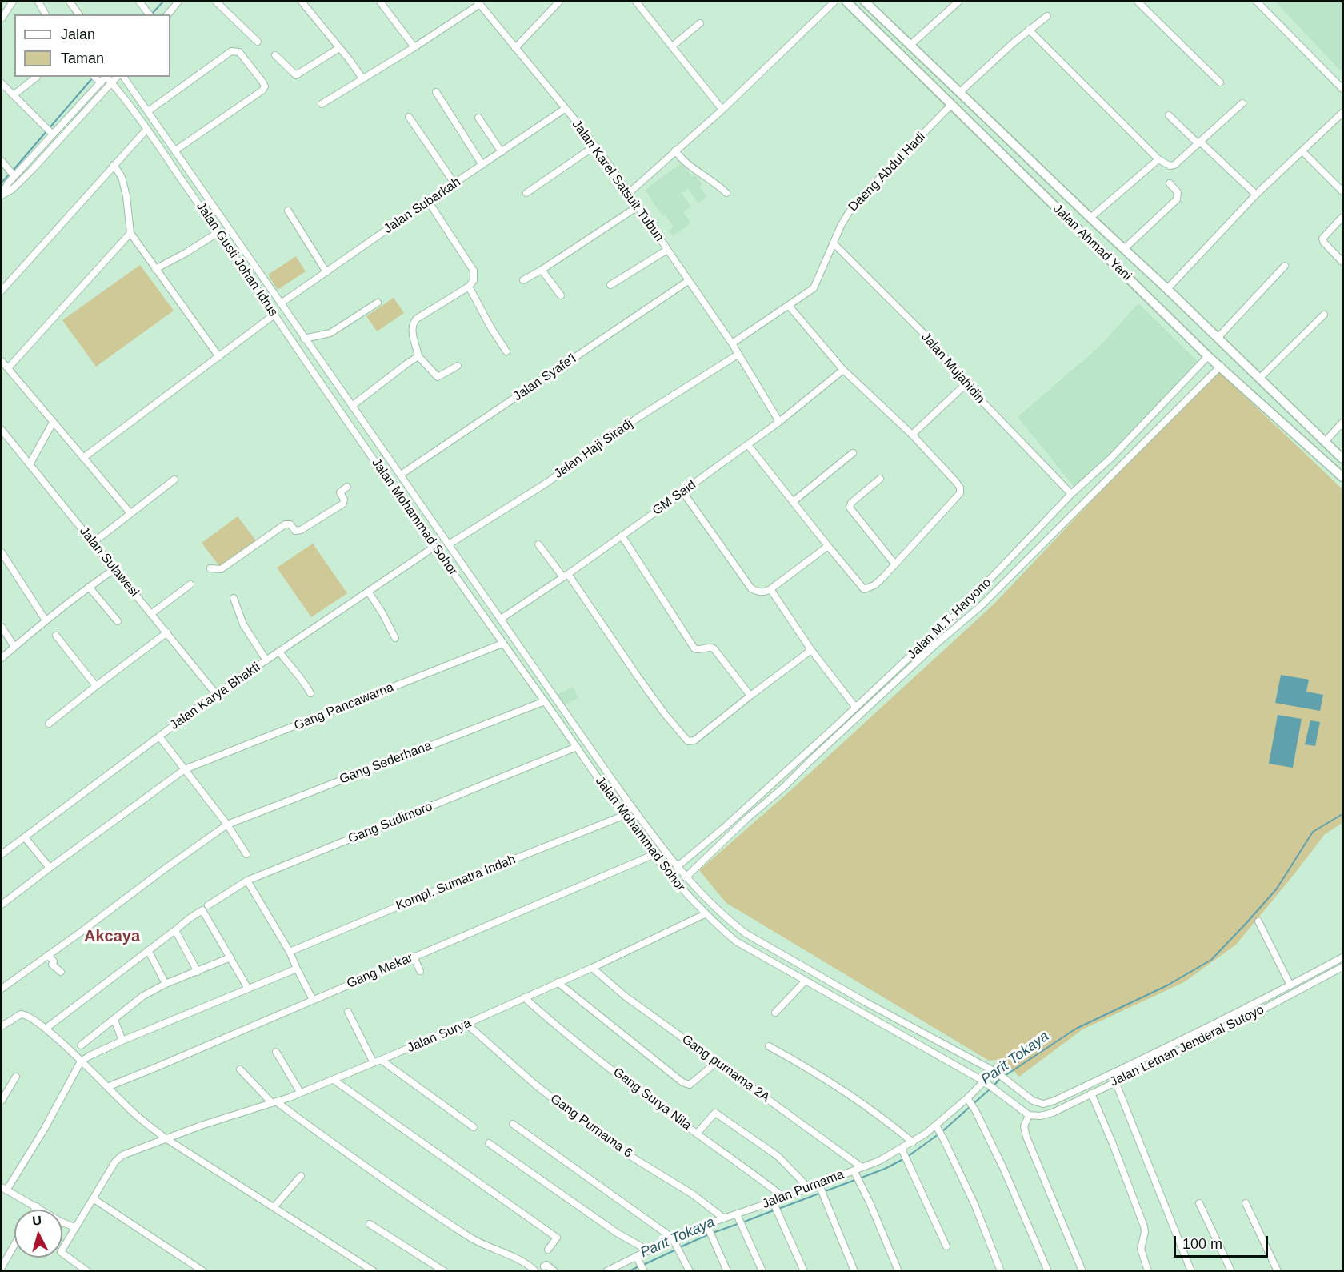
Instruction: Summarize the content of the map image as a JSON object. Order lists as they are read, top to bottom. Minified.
{"streets":{"main road":["Jalan Ahmad Yani"],"street":["Daeng Abdul Hadi","Jalan Karel Satsuit Tubun","Jalan Subarkah","Jalan Gusti Johan Idrus","Jalan Mujahidin","Jalan Syafe'i","Jalan Haji Siradj","GM Said","Jalan Mohammad Sohor","Jalan Sulawesi","Jalan M.T. Haryono","Jalan Karya Bhakti","Gang Pancawarna","Gang Sederhana","Gang Sudimoro","Kompl. Sumatra Indah","Gang Mekar","Jalan Surya","Jalan Letnan Jenderal Sutoyo","Gang purnama 2A","Gang Surya Nila","Gang Purnama 6","Jalan Purnama"]},"crossings":[["Daeng Abdul Hadi","Jalan Karel Satsuit Tubun"],["Daeng Abdul Hadi","Jalan Ahmad Yani"],["Daeng Abdul Hadi","Jalan Mujahidin"],["Jalan Karel Satsuit Tubun","Jalan Subarkah"],["Jalan Karel Satsuit Tubun","Jalan Syafe'i"],["Jalan Karel Satsuit Tubun","Jalan Haji Siradj"],["Jalan Karel Satsuit Tubun","GM Said"],["Jalan Subarkah","Jalan Gusti Johan Idrus"],["Jalan Ahmad Yani","Jalan M.T. Haryono"],["Jalan Gusti Johan Idrus","Jalan Mohammad Sohor"],["Jalan Mujahidin","Jalan M.T. Haryono"],["Jalan Syafe'i","Jalan Mohammad Sohor"],["Jalan Haji Siradj","Jalan Mohammad Sohor"],["GM Said","Jalan Mohammad Sohor"],["Jalan Mohammad Sohor","Jalan M.T. Haryono"],["Jalan Mohammad Sohor","Jalan Karya Bhakti"],["Jalan Mohammad Sohor","Gang Pancawarna"],["Jalan Mohammad Sohor","Gang Sederhana"],["Jalan Mohammad Sohor","Gang Sudimoro"],["Jalan Mohammad Sohor","Kompl. Sumatra Indah"],["Jalan Mohammad Sohor","Gang Mekar"],["Jalan Mohammad Sohor","Jalan Surya"],["Jalan Mohammad Sohor","Jalan Letnan Jenderal Sutoyo"],["Jalan Mohammad Sohor","Jalan Purnama"],["Jalan Sulawesi","Jalan Karya Bhakti"],["Jalan Surya","Gang purnama 2A"],["Jalan Surya","Gang Surya Nila"],["Jalan Surya","Gang Purnama 6"],["Gang purnama 2A","Jalan Purnama"],["Gang Surya Nila","Jalan Purnama"],["Gang Purnama 6","Jalan Purnama"]],"districts":["Akcaya"],"water":["Parit Tokaya"],"legend":["Jalan","Taman"],"scale_bar":"100 m","north":"top"}
